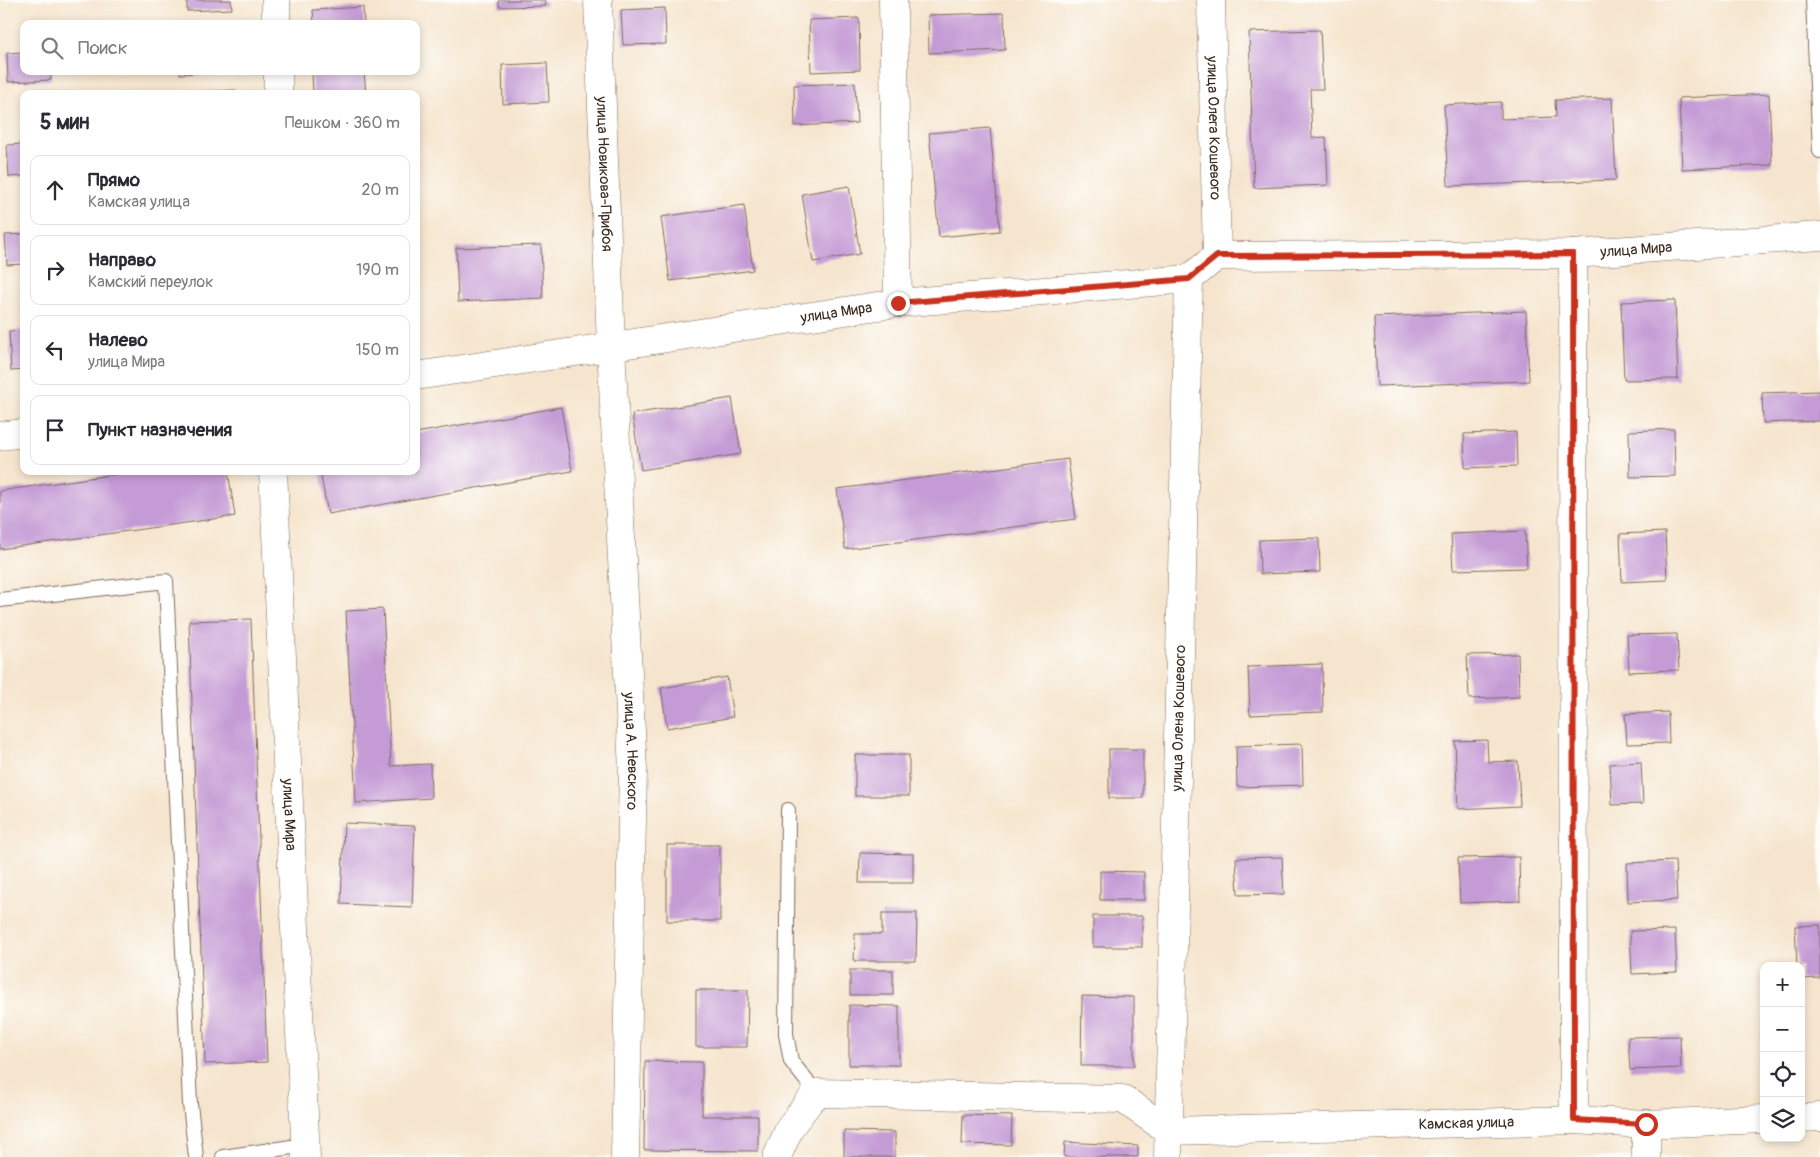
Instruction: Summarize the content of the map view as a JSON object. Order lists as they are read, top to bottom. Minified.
{"streets":{"street":["улица Олега Кошевого","улица Новикова-Прибоя","улица Мира","улица Олена Кошевого","улица А. Невского","Камская улица"]},"crossings":[["улица Олега Кошевого","улица Мира"],["улица Новикова-Прибоя","улица Мира"],["улица Новикова-Прибоя","улица А. Невского"],["улица Мира","улица Олена Кошевого"],["улица Мира","улица А. Невского"],["улица Олена Кошевого","Камская улица"]],"page":{"search":"Поиск","heading":["5 мин","Пешком · 360 m"],"list":[["Прямо","Камская улица","20 m"],["Направо","Камский переулок","190 m"],["Налево","улица Мира","150 m"],"Пункт назначения"],"map_buttons":["+","−"]}}
